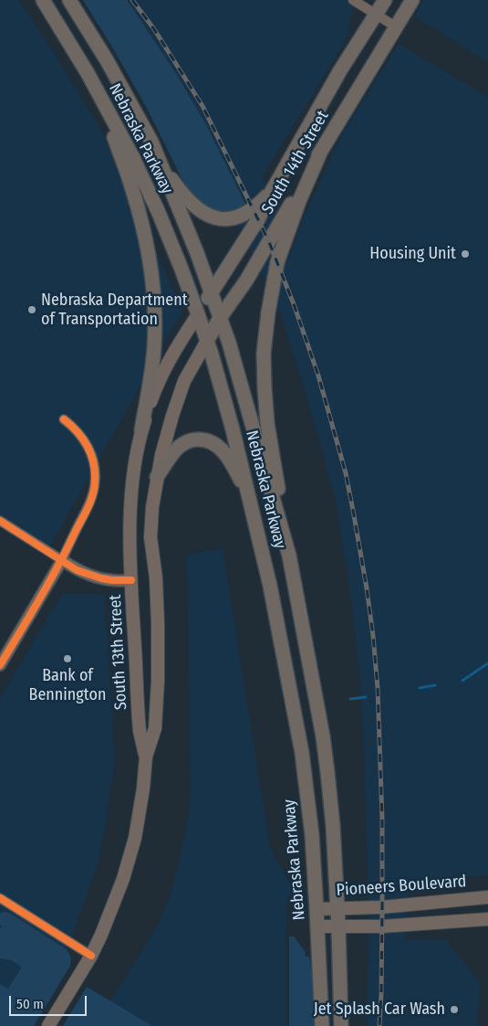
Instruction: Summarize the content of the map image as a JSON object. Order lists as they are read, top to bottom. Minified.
{"streets":{"main road":["Nebraska Parkway","South 14th Street","South 13th Street","Pioneers Boulevard"]},"crossings":[["Nebraska Parkway","South 14th Street"],["Nebraska Parkway","South 13th Street"],["Nebraska Parkway","Pioneers Boulevard"],["South 14th Street","South 13th Street"]],"places":["Housing Unit","Nebraska Department of Transportation","Bank of Bennington","Jet Splash Car Wash"],"scale_bar":"50 m"}
